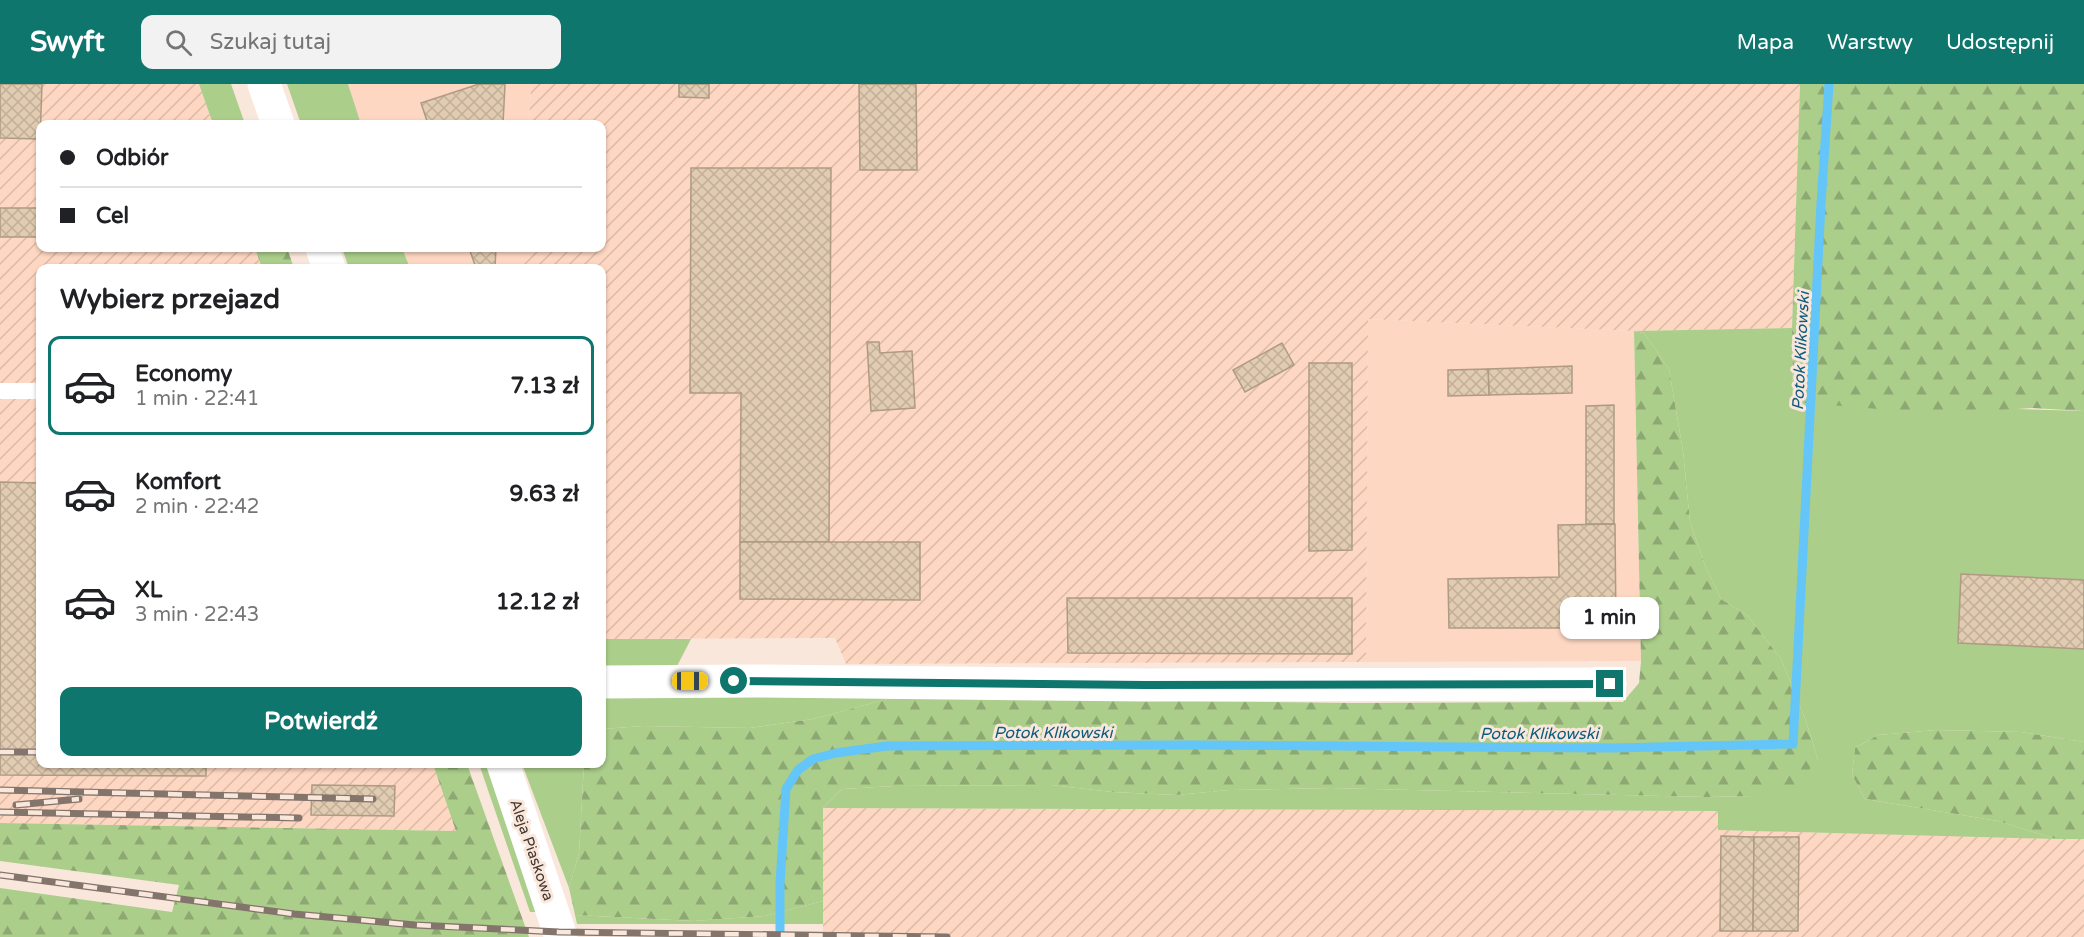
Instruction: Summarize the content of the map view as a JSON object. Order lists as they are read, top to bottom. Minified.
{"streets":{"street":["Aleja Piaskowa"]},"water":["Potok Klikowski"],"page":{"header":"Swyft","search":"Szukaj tutaj","nav":["Mapa","Warstwy","Udostępnij"],"banner":["Odbiór","Cel"],"heading":"Wybierz przejazd","list":[{"name":"Economy","note":"1 min · 22:41","value":"7.13 zł"},{"name":"Komfort","note":"2 min · 22:42","value":"9.63 zł"},{"name":"XL","note":"3 min · 22:43","value":"12.12 zł"}],"bubble":"1 min","buttons":"Potwierdź"}}
